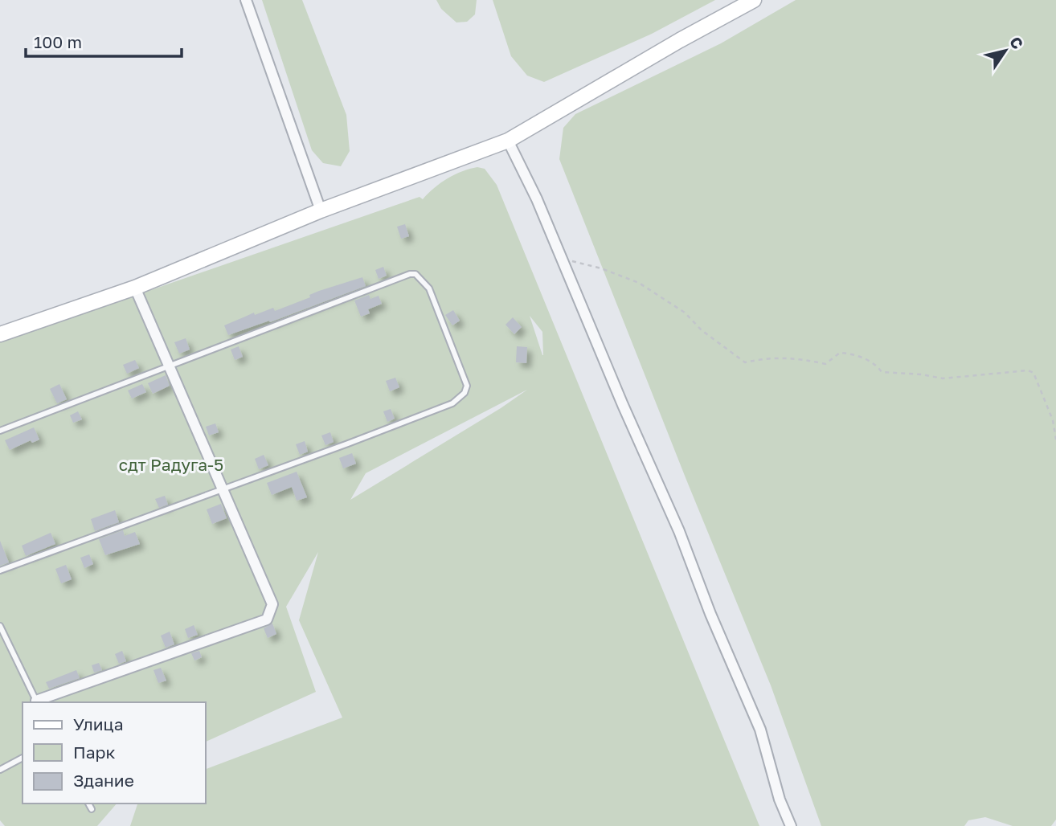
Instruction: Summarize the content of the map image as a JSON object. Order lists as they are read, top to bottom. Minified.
{"parks":["сдт Радуга-5"],"legend":["Улица","Парк","Здание"],"scale_bar":"100 m","north":"top right"}
